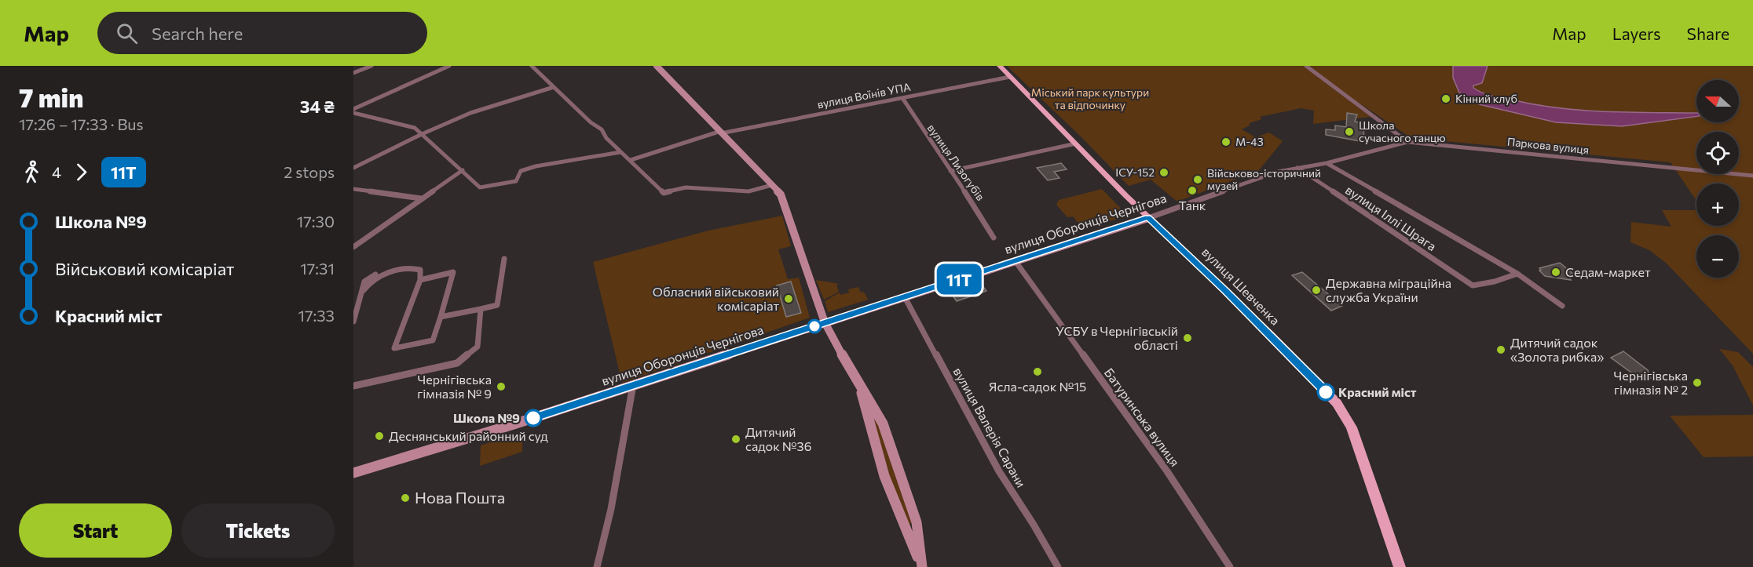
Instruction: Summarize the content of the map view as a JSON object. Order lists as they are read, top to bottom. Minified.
{"streets":{"main road":["вулиця Шевченка"],"street":["вулиця Воїнів УПА","Паркова вулиця","вулиця Лизогубів","вулиця Іллі Шрага","вулиця Оборонців Чернігова","Батуринська вулиця","вулиця Валерія Сарани"]},"crossings":[["вулиця Воїнів УПА","вулиця Лизогубів"],["вулиця Воїнів УПА","вулиця Шевченка"],["Паркова вулиця","вулиця Оборонців Чернігова"],["вулиця Іллі Шрага","вулиця Оборонців Чернігова"],["вулиця Оборонців Чернігова","вулиця Шевченка"],["вулиця Оборонців Чернігова","Батуринська вулиця"],["вулиця Оборонців Чернігова","вулиця Валерія Сарани"]],"parks":["Міський парк культури та відпочинку"],"places":["Кінний клуб","Школа сучасного танцю","М-43","ІСУ-152","Військово-історичний музей","Танк","Седам-маркет","Державна міграційна служба України","Обласний військовий комісаріат","УСБУ в Чернігівській області","Дитячий садок «Золота рибка»","Ясла-садок №15","Чернігівська гімназія № 2","Чернігівська гімназія № 9","Красний міст","Школа №9","Деснянський районний суд","Дитячий садок №36","Нова Пошта"],"lines":["bus line 11Т"],"north":"left","page":{"header":"Map","search":"Search here","nav":["Map","Layers","Share"],"heading":["7 min","17:26 – 17:33 · Bus","34 ₴"],"on_map":"11Т","map_buttons":["+","−"],"legs":["4","11Т","2 stops"],"list":[{"name":"Школа №9","value":"17:30"},{"name":"Військовий комісаріат","value":"17:31"},{"name":"Красний міст","value":"17:33"}],"buttons":["Start","Tickets"]}}
